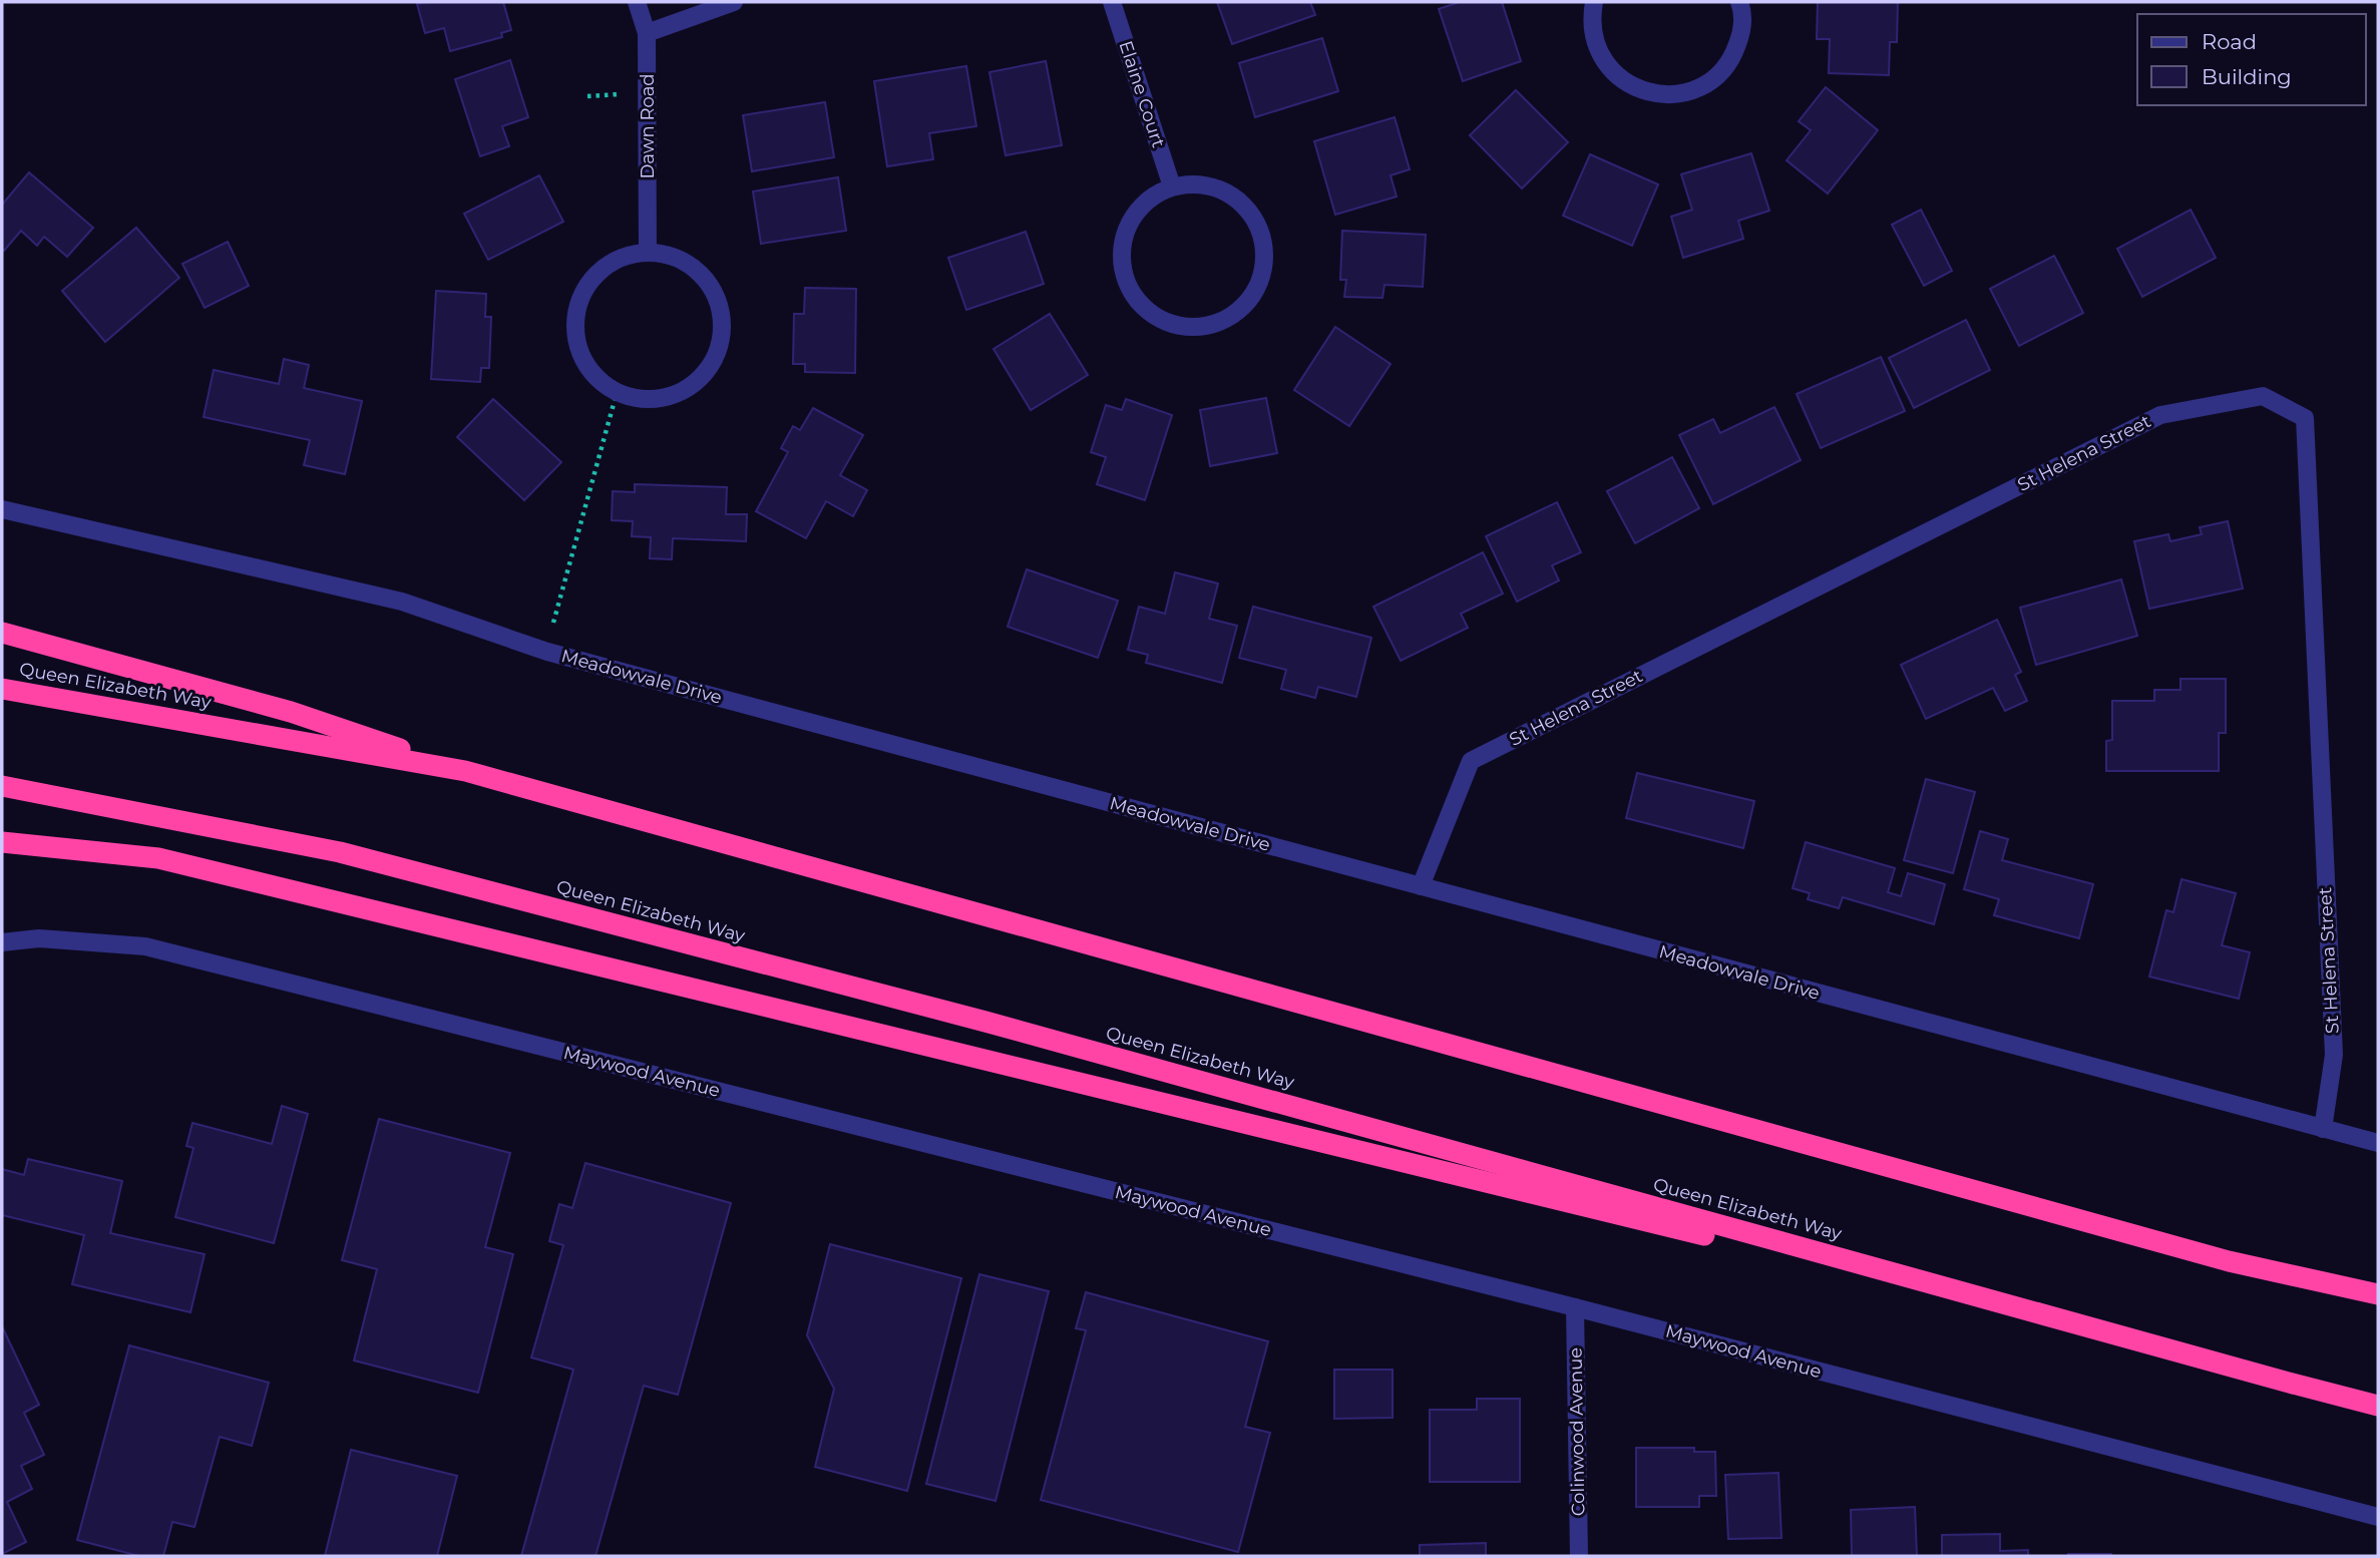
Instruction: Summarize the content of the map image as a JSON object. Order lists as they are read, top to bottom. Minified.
{"streets":{"highway":["Queen Elizabeth Way"],"street":["Elaine Court","Dawn Road","St Helena Street","Meadowvale Drive","Maywood Avenue","Colinwood Avenue"]},"crossings":[["St Helena Street","Meadowvale Drive"],["Maywood Avenue","Colinwood Avenue"]],"legend":["Road","Building"]}
